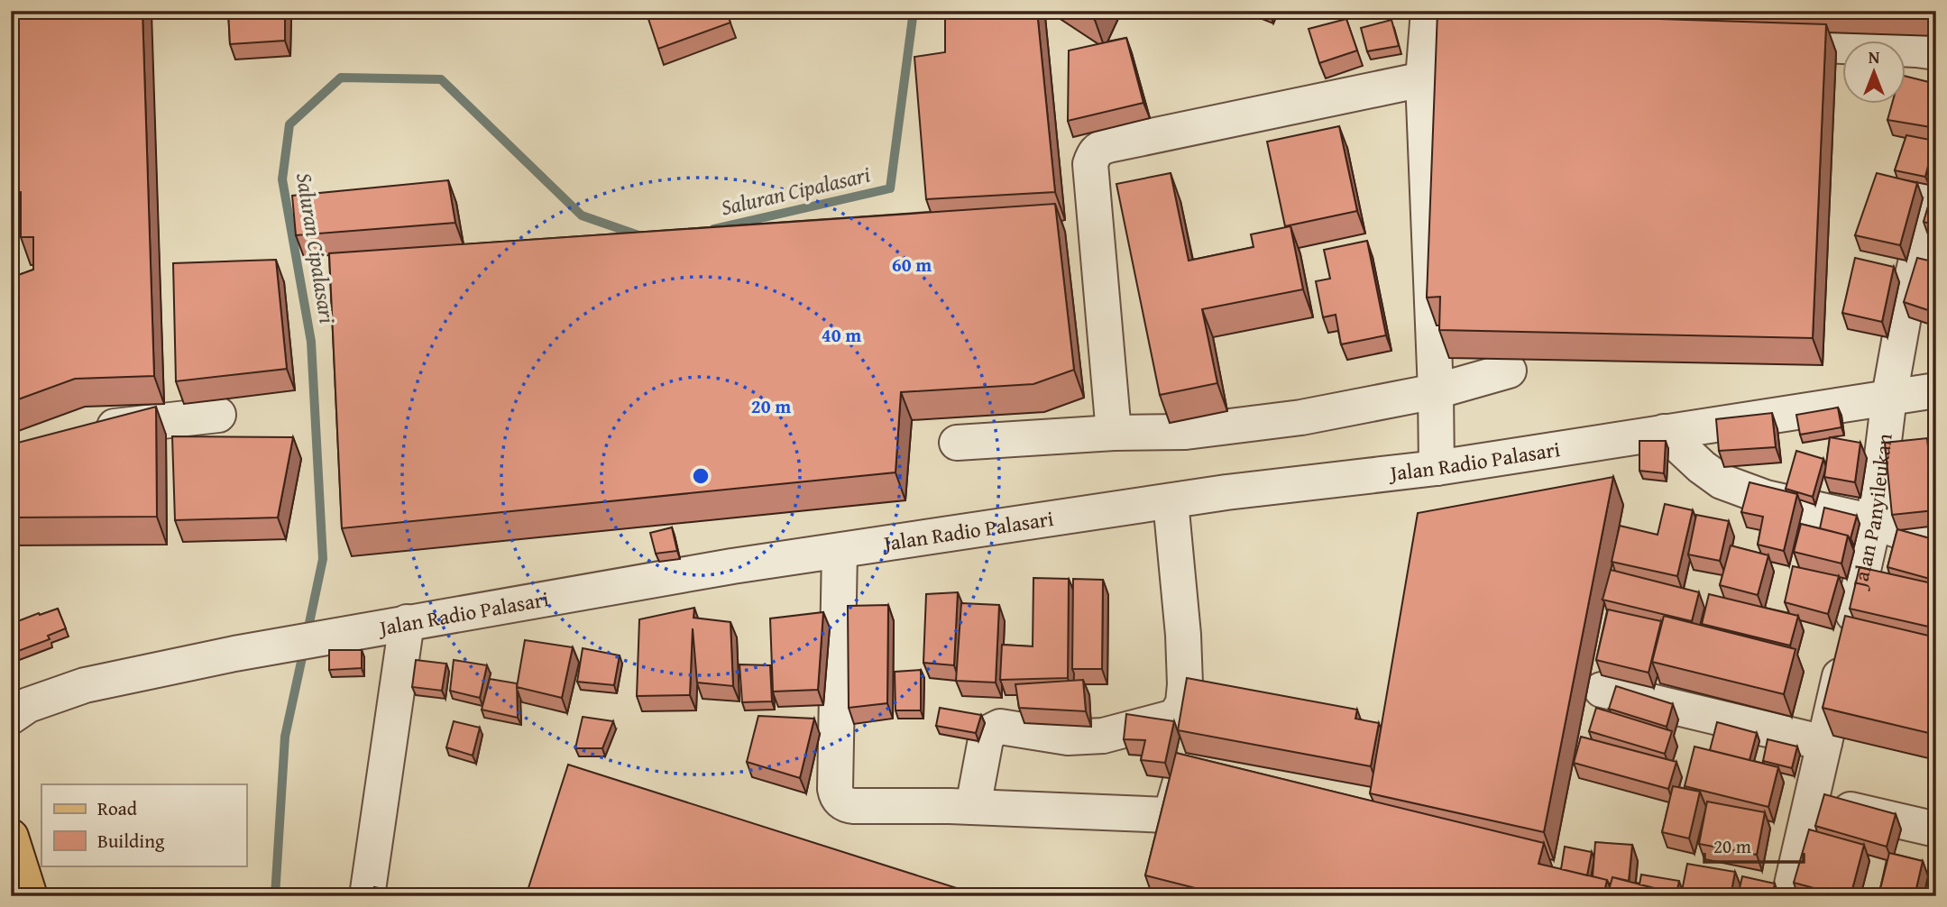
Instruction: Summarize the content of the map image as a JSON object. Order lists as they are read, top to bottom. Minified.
{"streets":{"street":["Jalan Radio Palasari","Jalan Panyileukan"]},"crossings":[["Jalan Radio Palasari","Jalan Panyileukan"]],"water":["Saluran Cipalasari"],"legend":["Road","Building"],"scale_bar":"20 m","north":"top","rings":["60 m","40 m","20 m"]}
